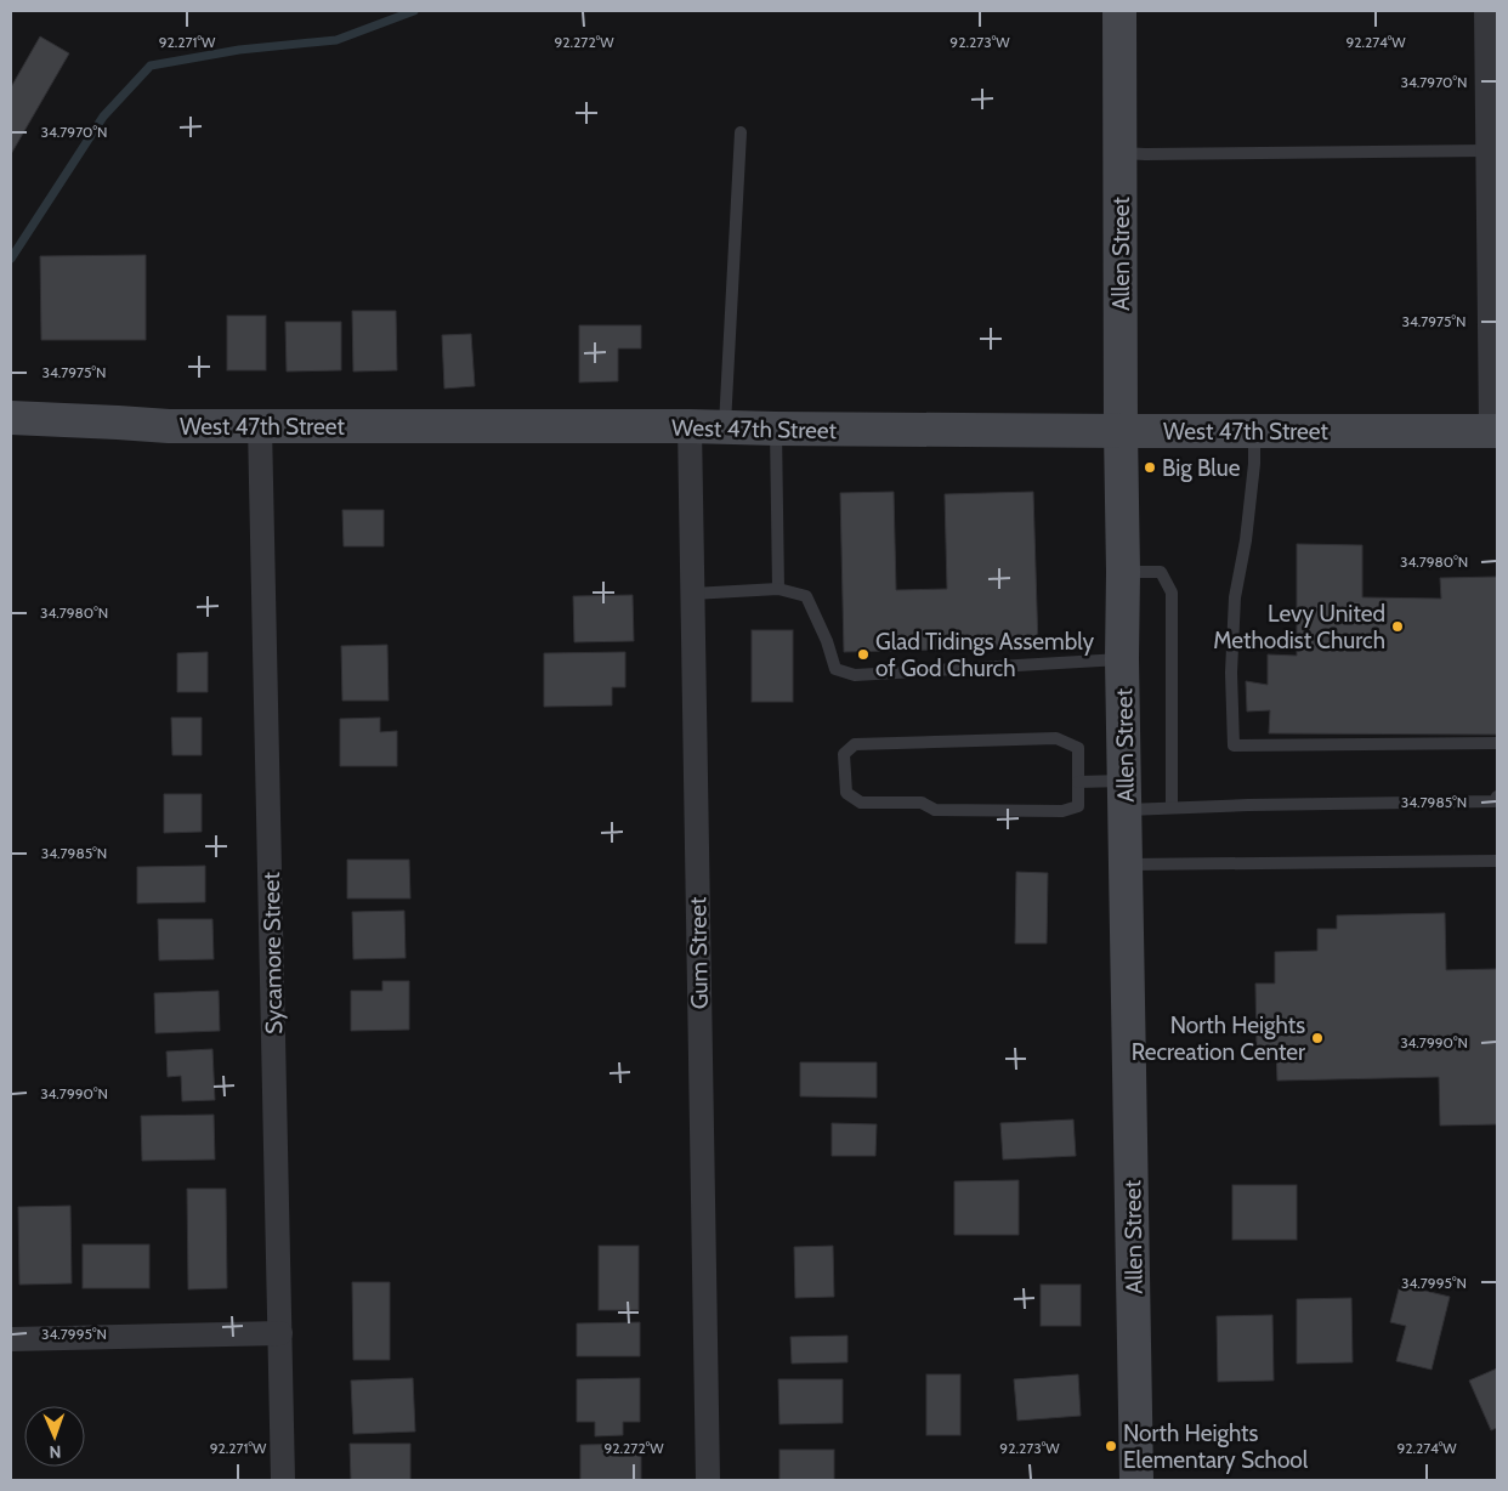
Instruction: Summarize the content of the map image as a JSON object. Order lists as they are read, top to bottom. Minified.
{"streets":{"street":["Allen Street","West 47th Street","Sycamore Street","Gum Street"]},"crossings":[["Allen Street","West 47th Street"],["West 47th Street","Sycamore Street"],["West 47th Street","Gum Street"]],"places":["Big Blue","Levy United Methodist Church","Glad Tidings Assembly of God Church","North Heights Recreation Center","North Heights Elementary School"],"north":"bottom","coordinates":["92.271°W","92.272°W","92.273°W","92.274°W","34.7970°N","34.7975°N","34.7980°N","34.7985°N","34.7990°N","34.7995°N"]}
